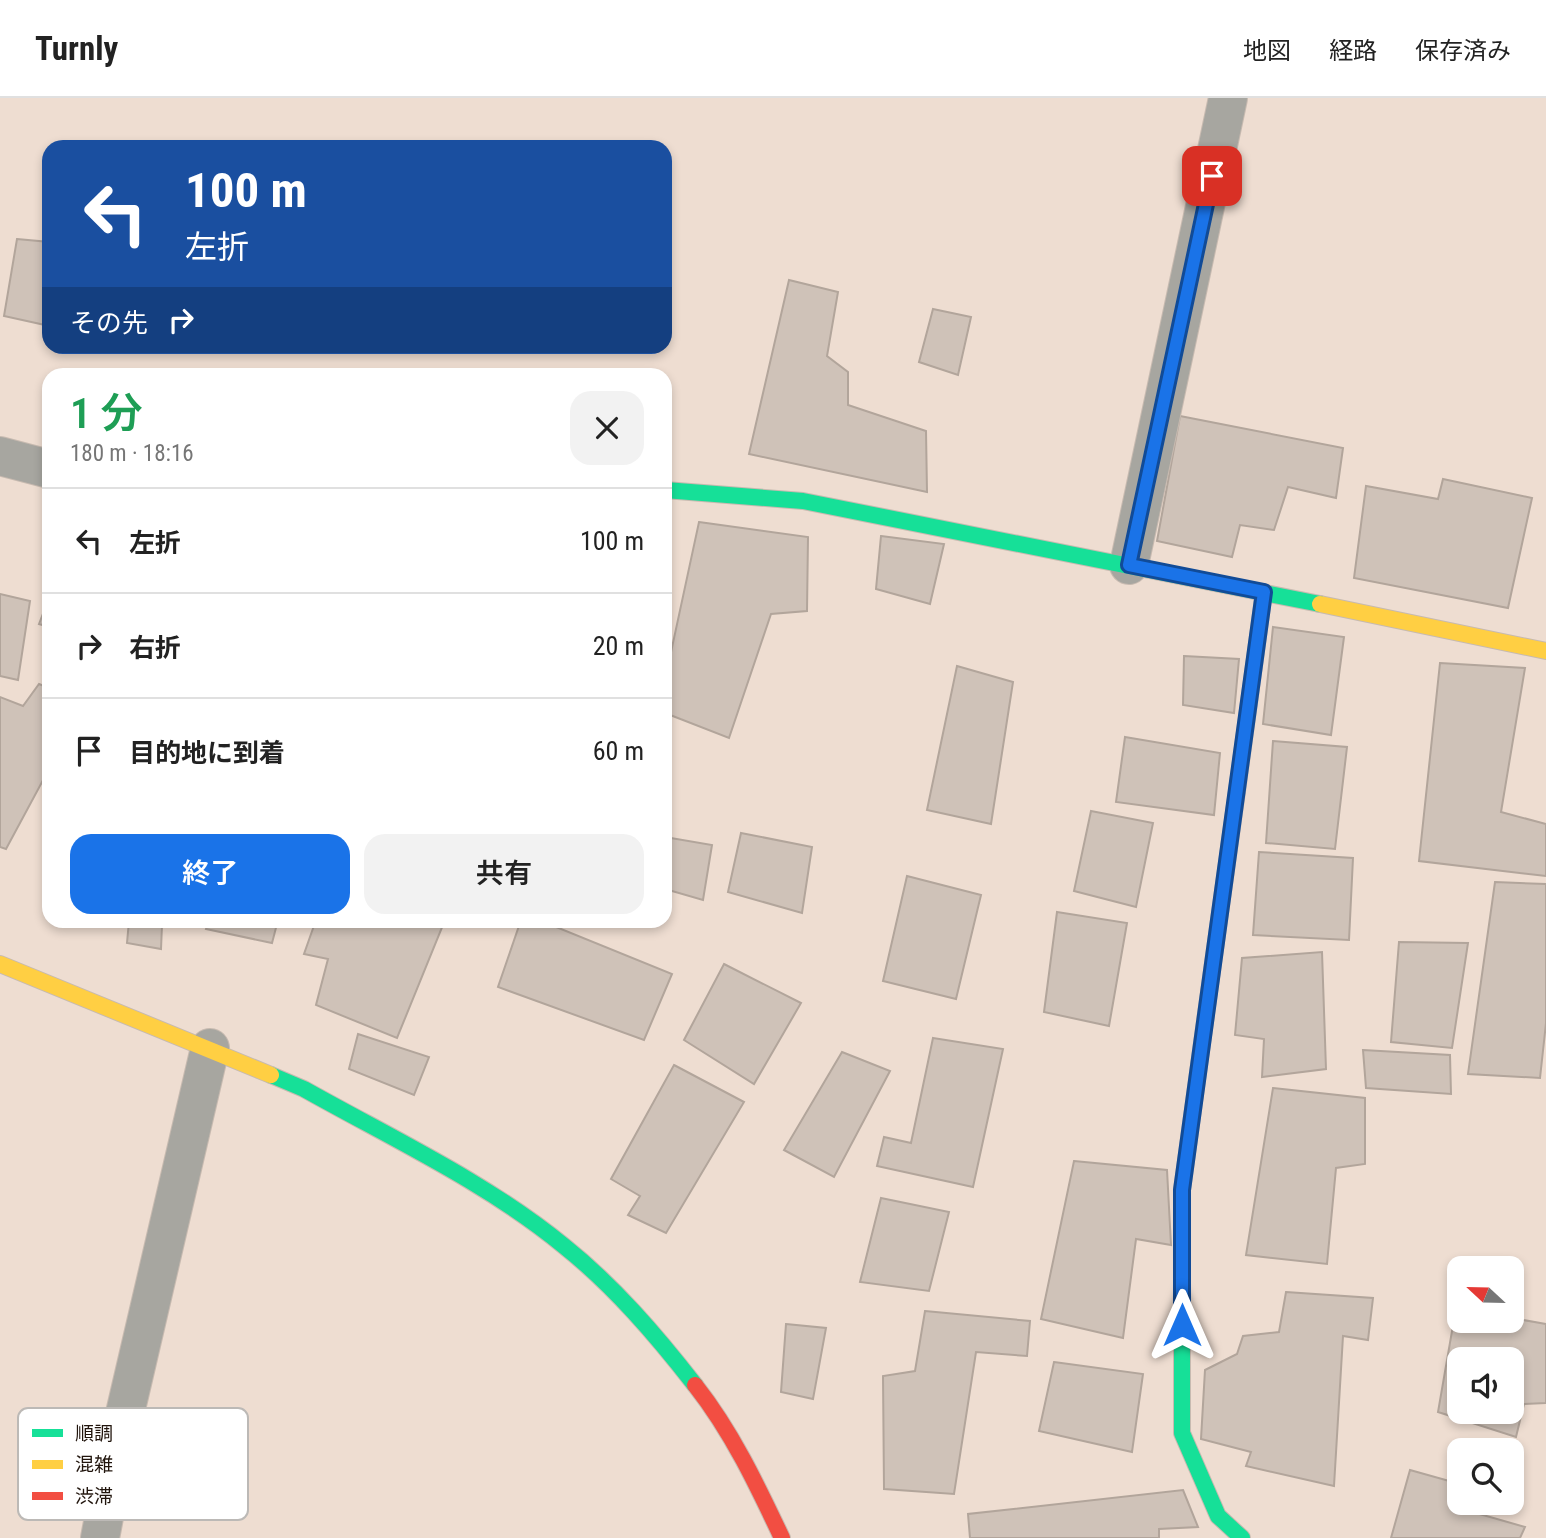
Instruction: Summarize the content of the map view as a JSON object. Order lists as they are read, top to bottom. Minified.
{"legend":["順調","混雑","渋滞"],"north":"left","page":{"header":"Turnly","nav":["地図","経路","保存済み"],"turn":["100 m","左折"],"then":"その先","heading":["1 分","180 m · 18:16"],"list":[{"name":"左折","value":"100 m"},{"name":"右折","value":"20 m"},{"name":"目的地に到着","value":"60 m"}],"buttons":["終了","共有"]}}
